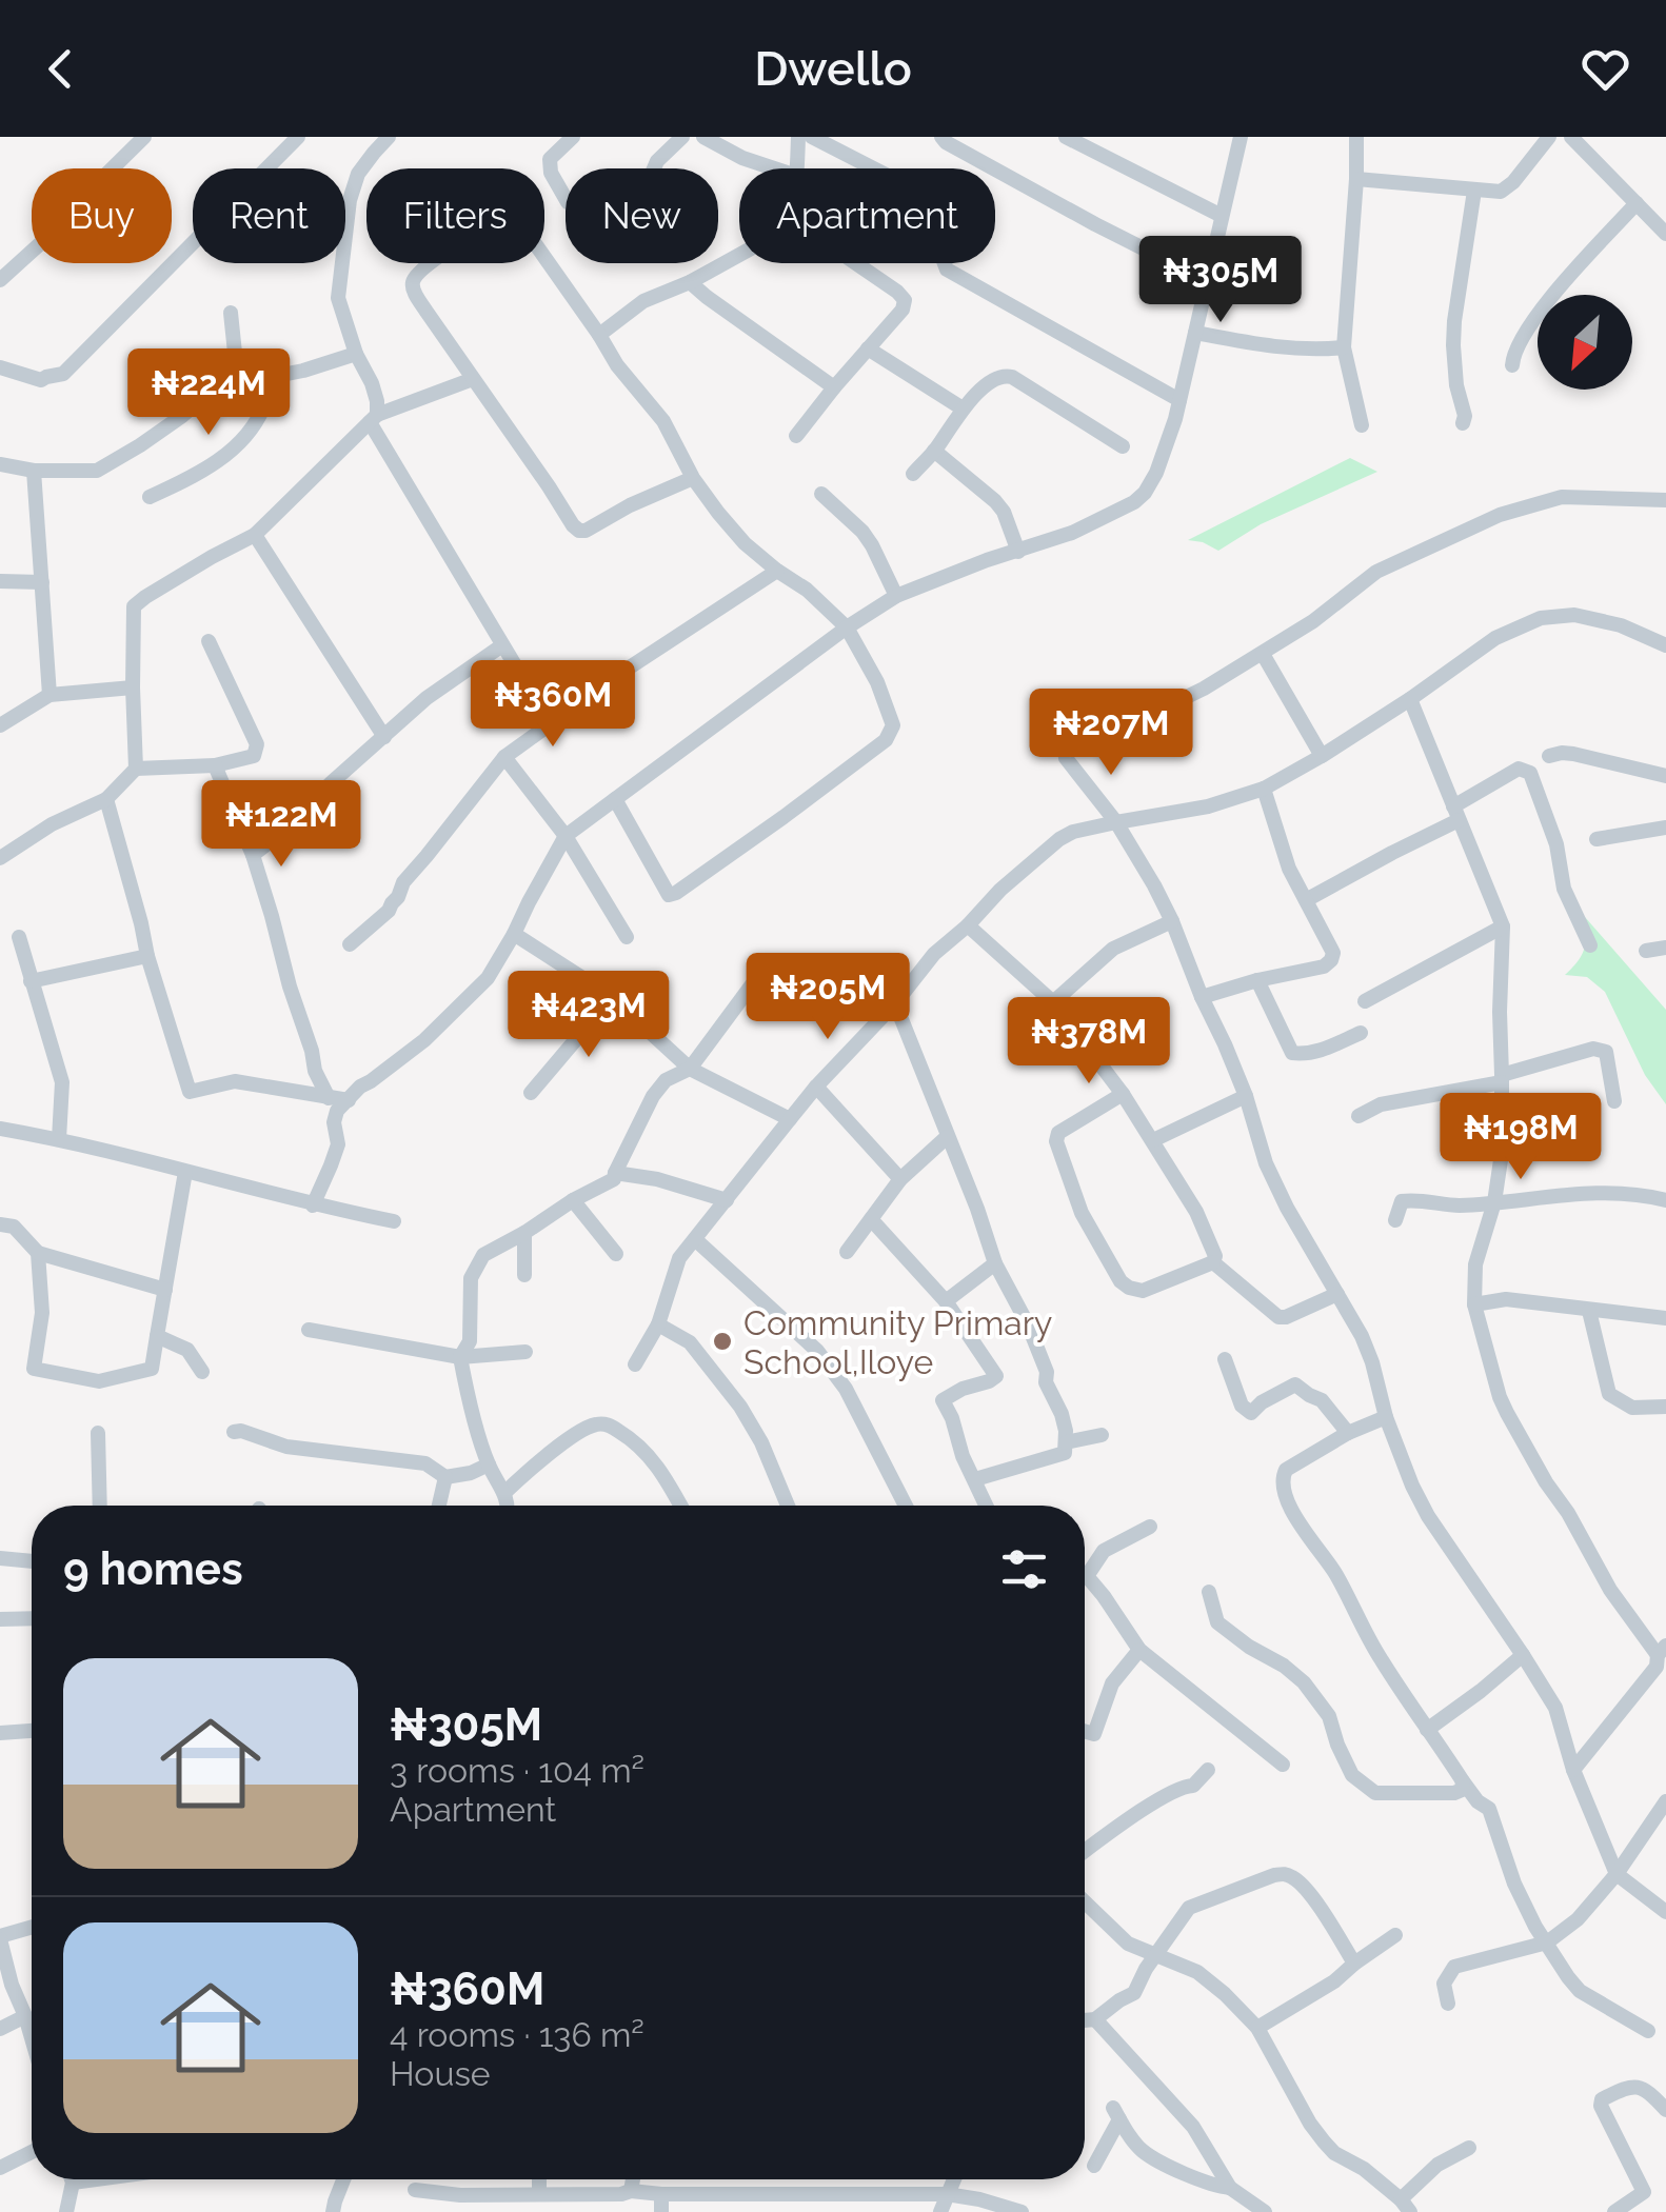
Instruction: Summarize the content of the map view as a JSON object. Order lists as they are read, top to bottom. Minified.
{"places":["Community Primary School,Iloye"],"north":"bottom left","page":{"header":"Dwello","chip":["Buy","Rent","Filters","New","Apartment"],"price":["₦305M","₦224M","₦360M","₦207M","₦122M","₦205M","₦423M","₦378M","₦198M"],"heading":"9 homes","list":[{"name":"₦305M","note":"3 rooms · 104 m² · Apartment"},{"name":"₦360M","note":"4 rooms · 136 m² · House"}]}}
